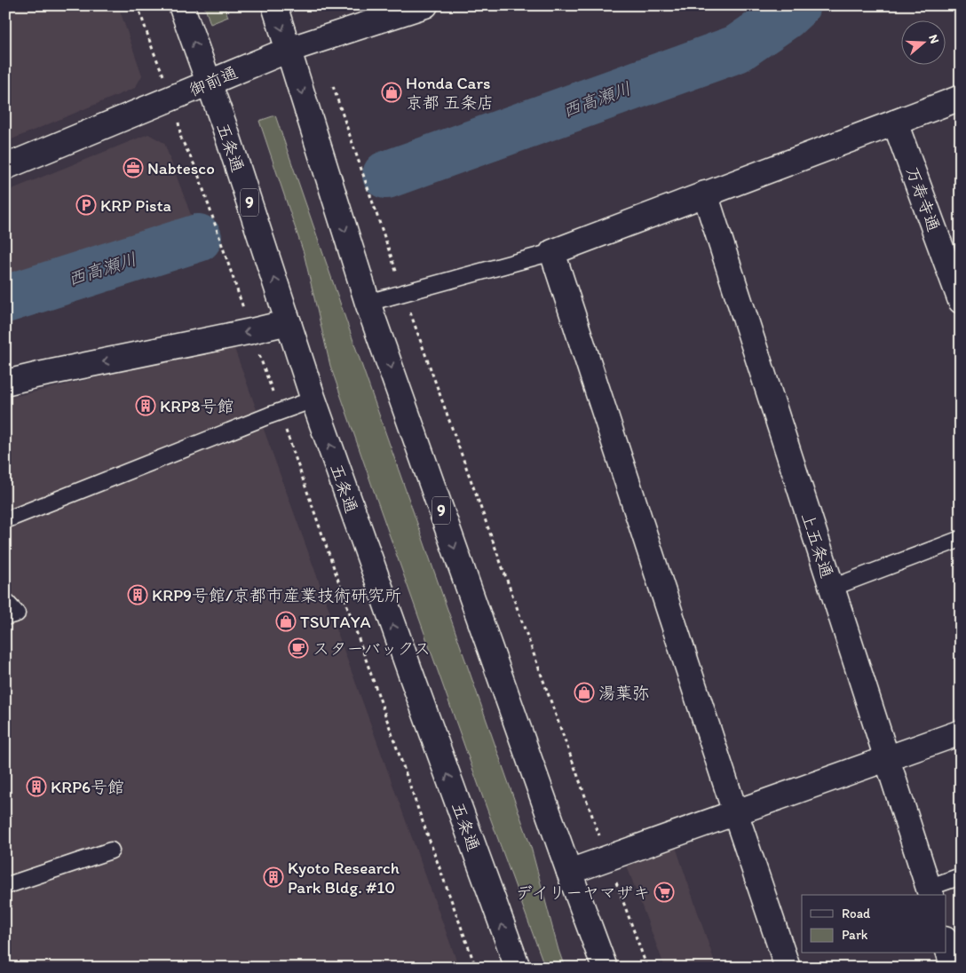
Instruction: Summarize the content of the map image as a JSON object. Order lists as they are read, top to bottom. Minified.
{"streets":{"main road":["御前通","五条通","万寿寺通","9","上五条通"]},"crossings":[["御前通","五条通"],["御前通","9"]],"water":["西高瀬川"],"places":{"shop":["Honda Cars 京都 五条店","TSUTAYA","湯葉弥"],"office":["Nabtesco"],"parking":["KRP Pista"],"building":["KRP8号館","KRP9号館/京都市産業技術研究所","KRP6号館","Kyoto Research Park Bldg. #10"],"cafe":["スターバックス"],"supermarket":["デイリーヤマザキ"]},"legend":["Road","Park"],"north":"right"}
